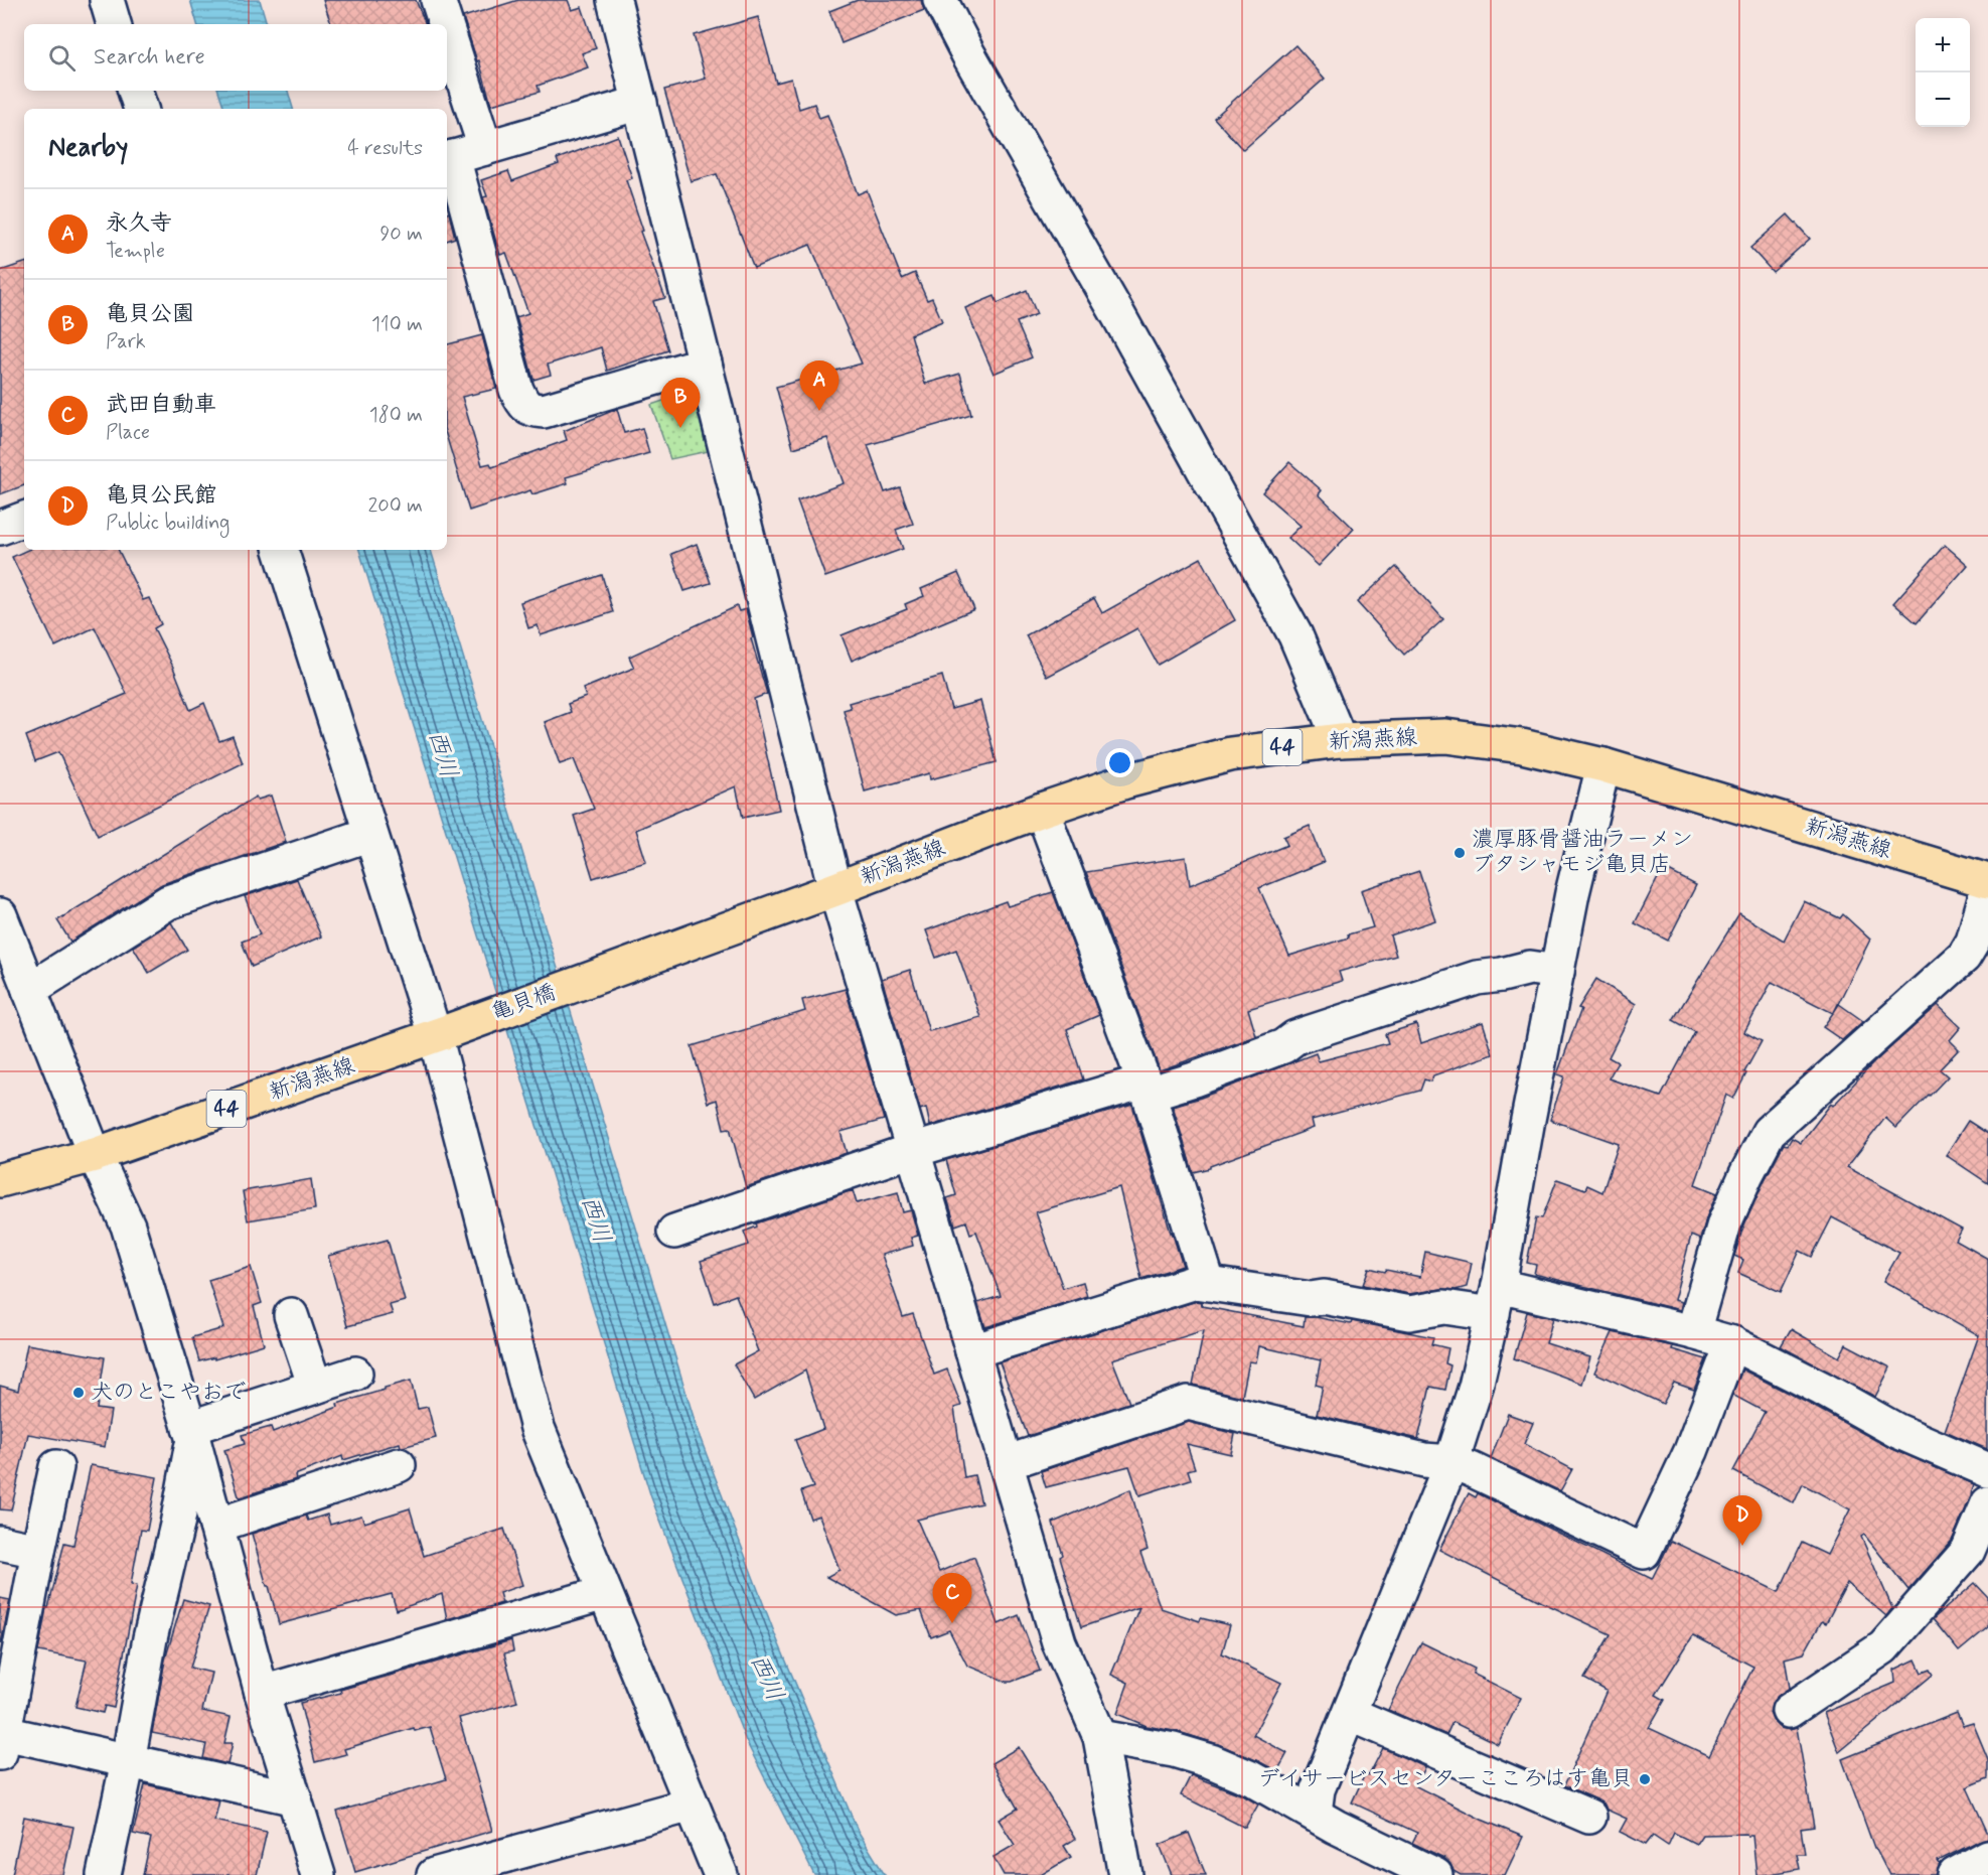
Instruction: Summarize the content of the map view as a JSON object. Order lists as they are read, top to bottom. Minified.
{"streets":{"main road":["新潟燕線","44","亀貝橋"]},"crossings":[["新潟燕線","亀貝橋"]],"water":["西川"],"places":["濃厚豚骨醤油ラーメン ブタシャモジ亀貝店","犬のとこやおで","デイサービスセンターこころはす亀貝"],"page":{"map_buttons":["+","−"],"search":"Search here","heading":["Nearby","4 results"],"list":[{"mark":"A","name":"永久寺","note":"Temple","value":"90 m"},{"mark":"B","name":"亀貝公園","note":"Park","value":"110 m"},{"mark":"C","name":"武田自動車","note":"Place","value":"180 m"},{"mark":"D","name":"亀貝公民館","note":"Public building","value":"200 m"}],"pins":["A","B","D","C"]}}
